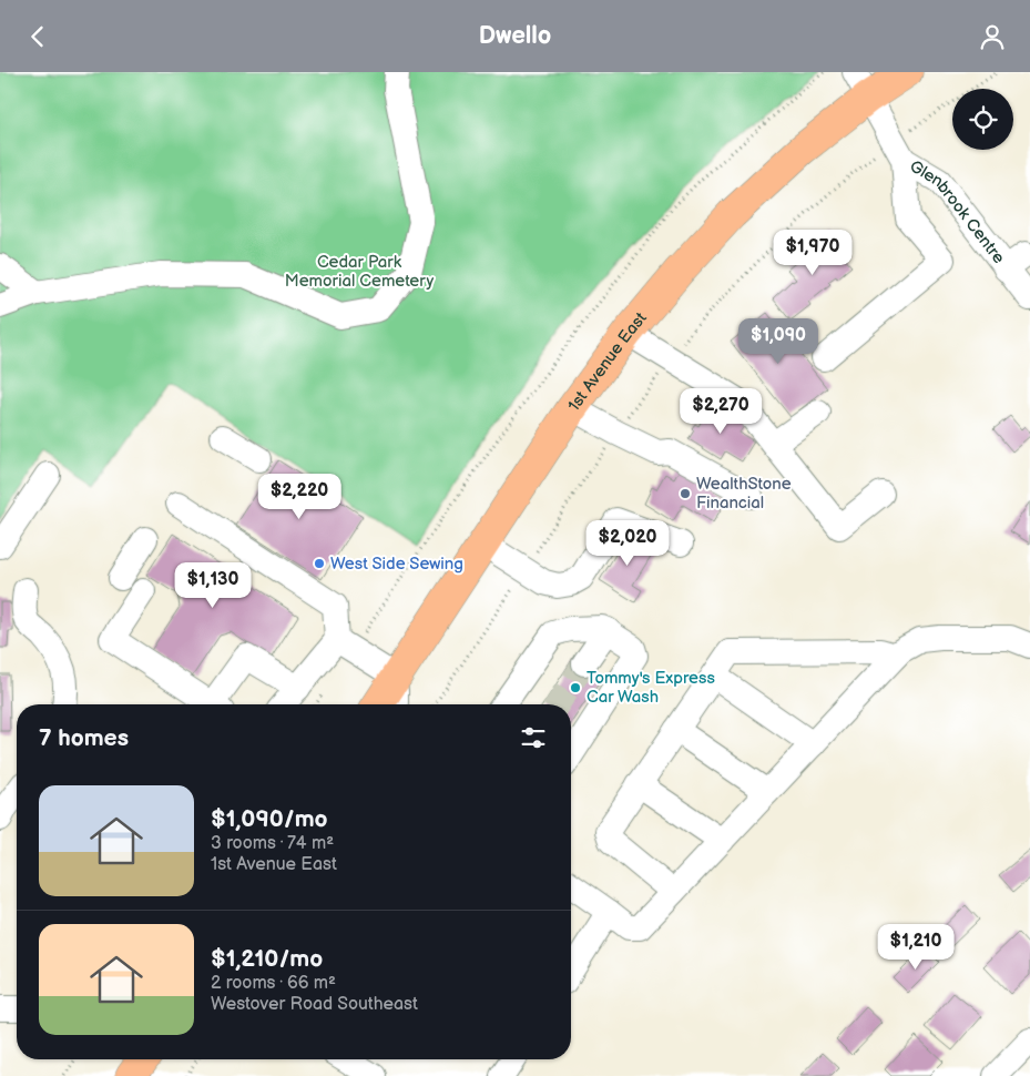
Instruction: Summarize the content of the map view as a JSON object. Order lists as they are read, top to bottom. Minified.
{"streets":{"main road":["1st Avenue East"],"street":["Glenbrook Centre"]},"crossings":[["Glenbrook Centre","1st Avenue East"]],"parks":["Cedar Park Memorial Cemetery"],"places":["WealthStone Financial","West Side Sewing","Tommy's Express Car Wash"],"page":{"header":"Dwello","price":["$1,970","$1,090","$2,270","$2,220","$2,020","$1,130","$1,210"],"heading":"7 homes","list":[{"name":"$1,090/mo","note":"3 rooms · 74 m² · 1st Avenue East"},{"name":"$1,210/mo","note":"2 rooms · 66 m² · Westover Road Southeast"}]}}
